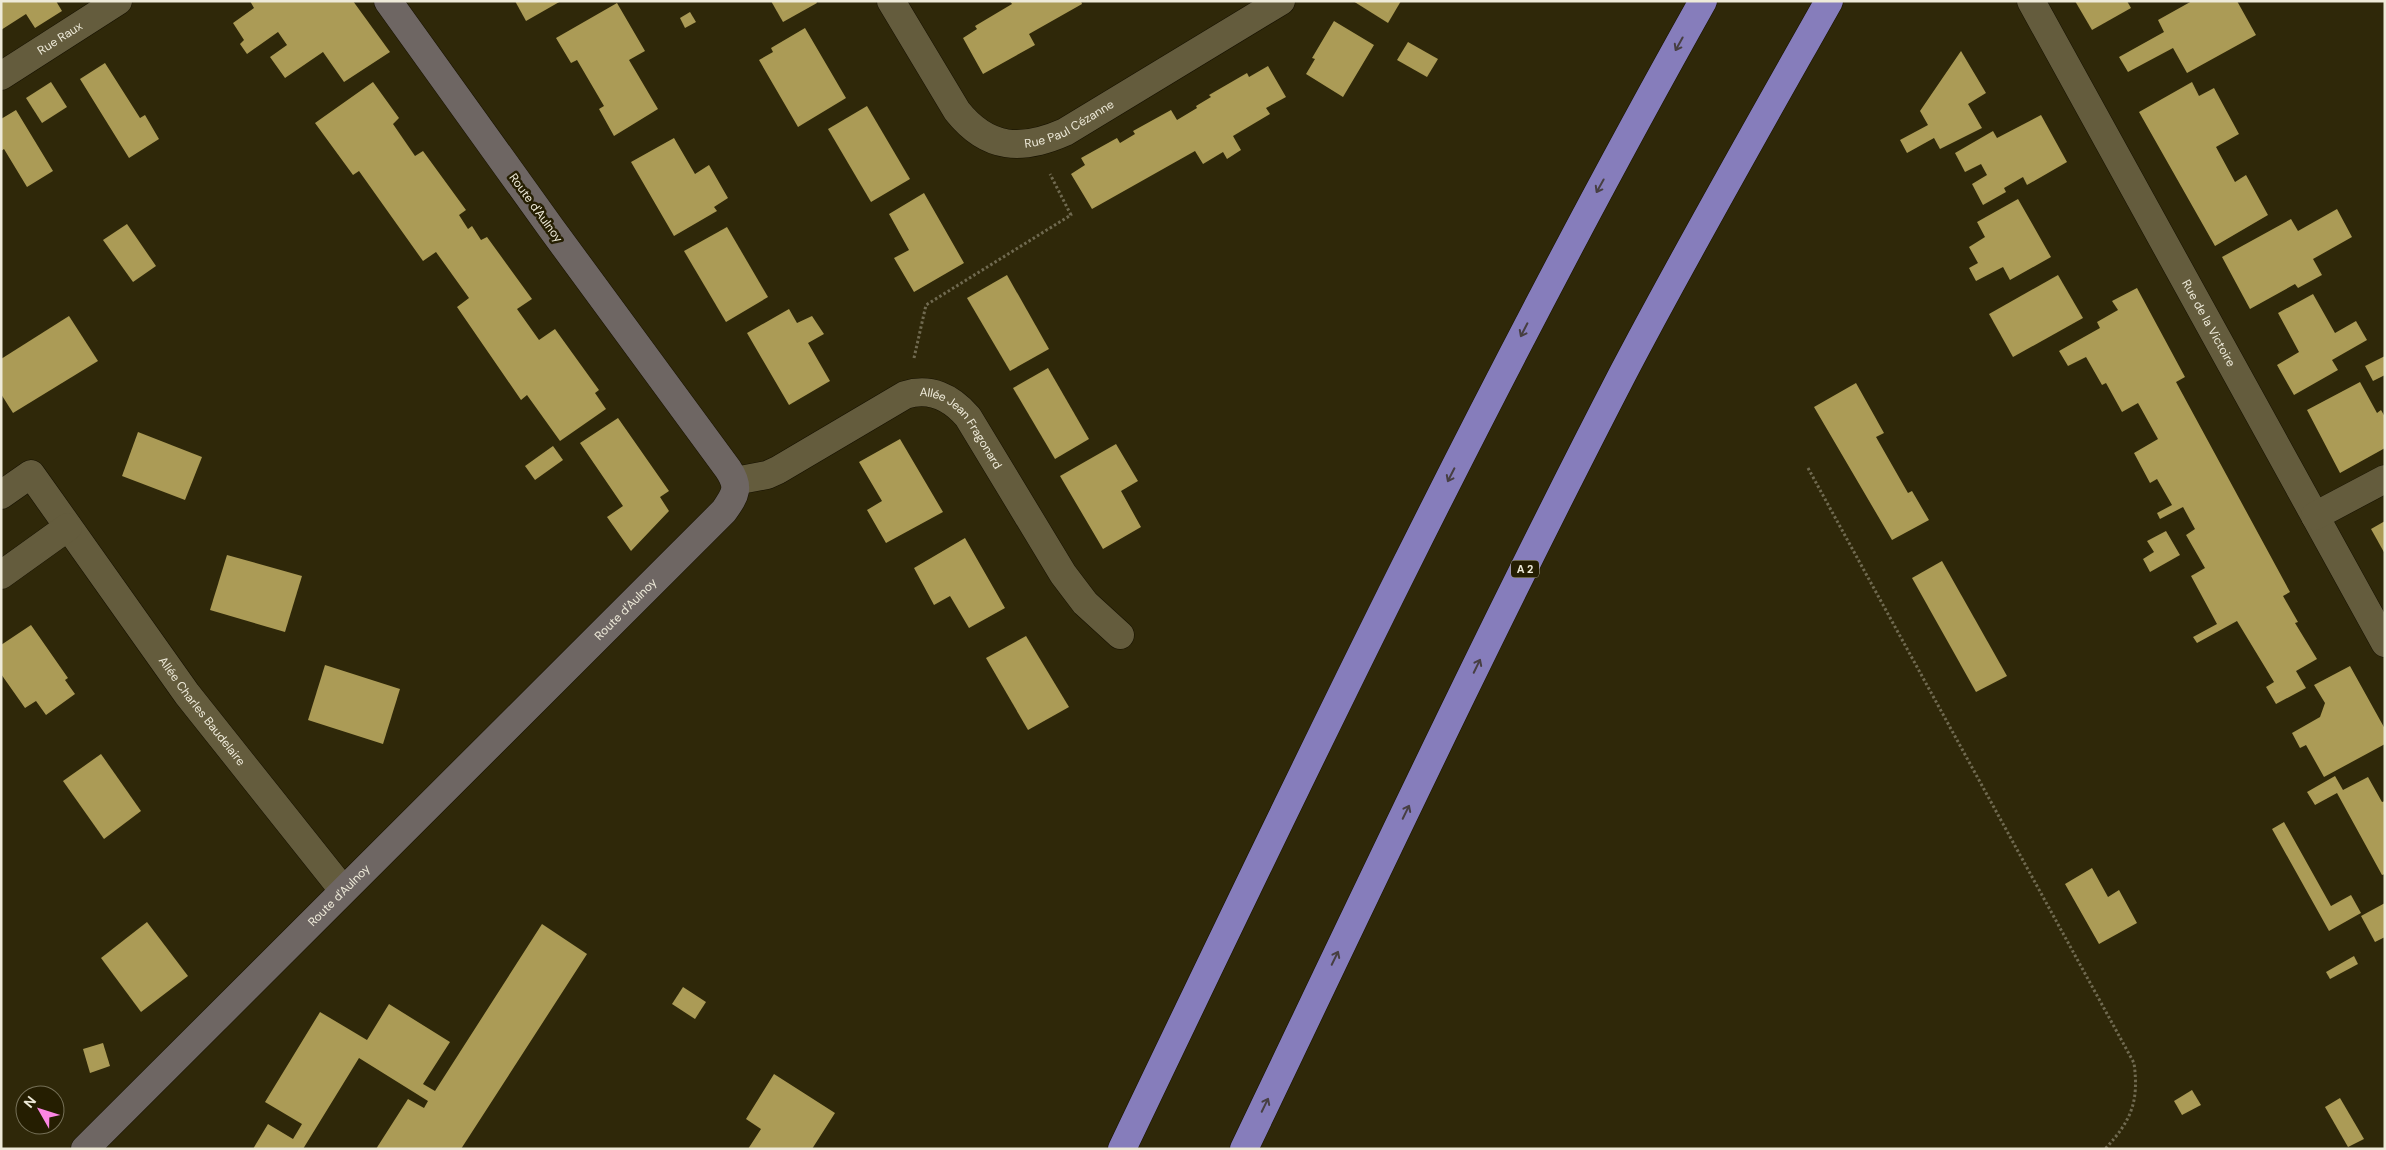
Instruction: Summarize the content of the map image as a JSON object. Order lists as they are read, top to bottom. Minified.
{"streets":{"highway":["A 2"],"street":["Rue Raux","Rue Paul Cézanne","Route d'Aulnoy","Rue de la Victoire","Allée Jean Fragonard","Allée Charles Baudelaire"]},"crossings":[["Route d'Aulnoy","Allée Jean Fragonard"],["Route d'Aulnoy","Allée Charles Baudelaire"]],"north":"top left"}
